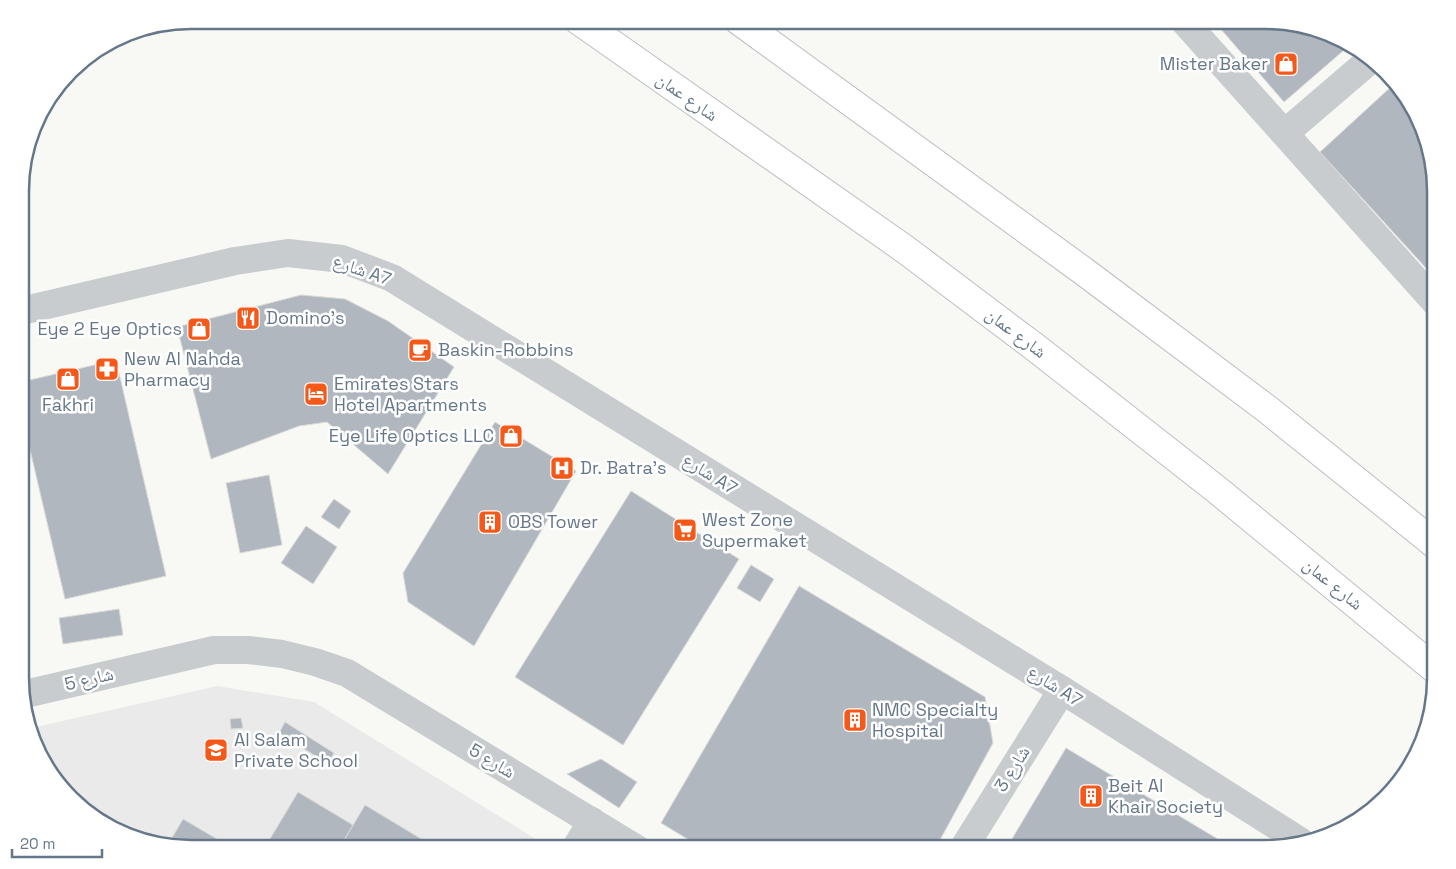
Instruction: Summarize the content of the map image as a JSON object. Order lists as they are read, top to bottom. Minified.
{"streets":{"main road":["شارع عمان"],"street":["شارع A7","شارع 5","شارع 3"]},"crossings":[["شارع A7","شارع 3"]],"places":{"shop":["Mister Baker","Eye 2 Eye Optics","Fakhri","Eye Life Optics LLC"],"restaurant":["Domino's"],"cafe":["Baskin-Robbins"],"pharmacy":["New Al Nahda Pharmacy"],"hotel":["Emirates Stars Hotel Apartments"],"hospital":["Dr. Batra's"],"building":["OBS Tower","NMC Specialty Hospital","Beit Al Khair Society"],"supermarket":["West Zone Supermaket"],"school or university":["Al Salam Private School"]},"scale_bar":"20 m"}
